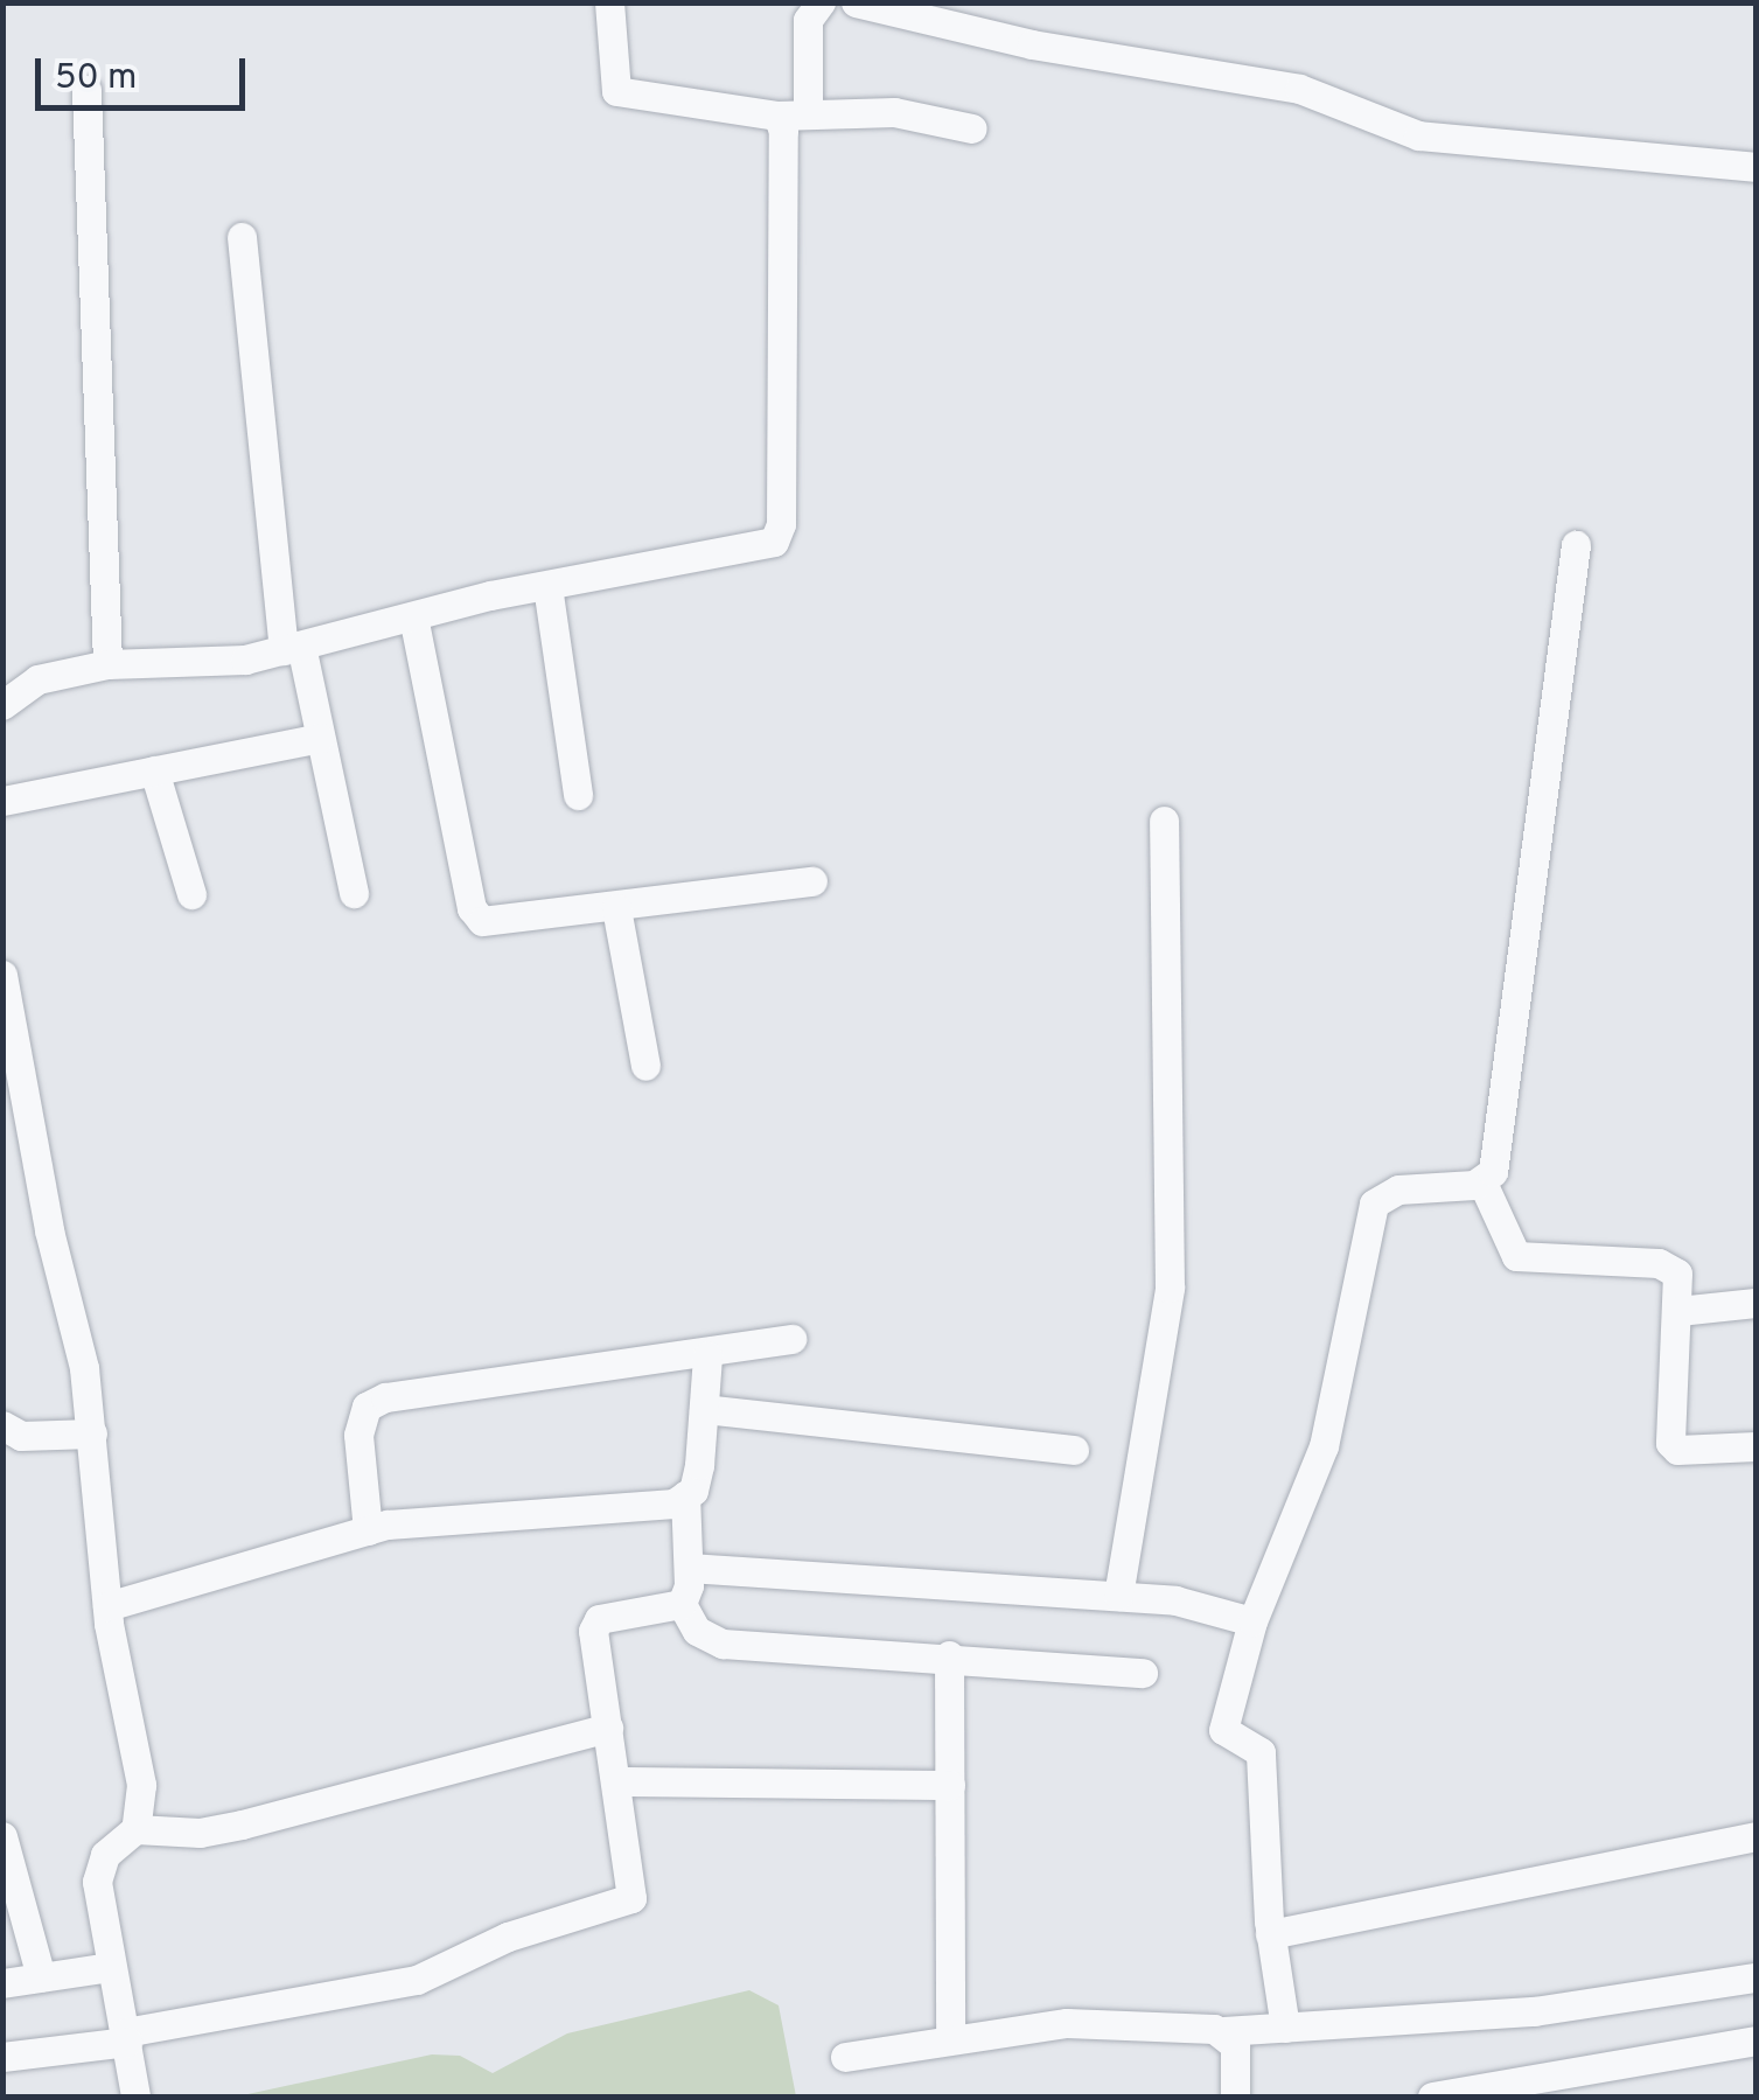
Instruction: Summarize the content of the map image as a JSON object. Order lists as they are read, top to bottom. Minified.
{"scale_bar":"50 m"}
